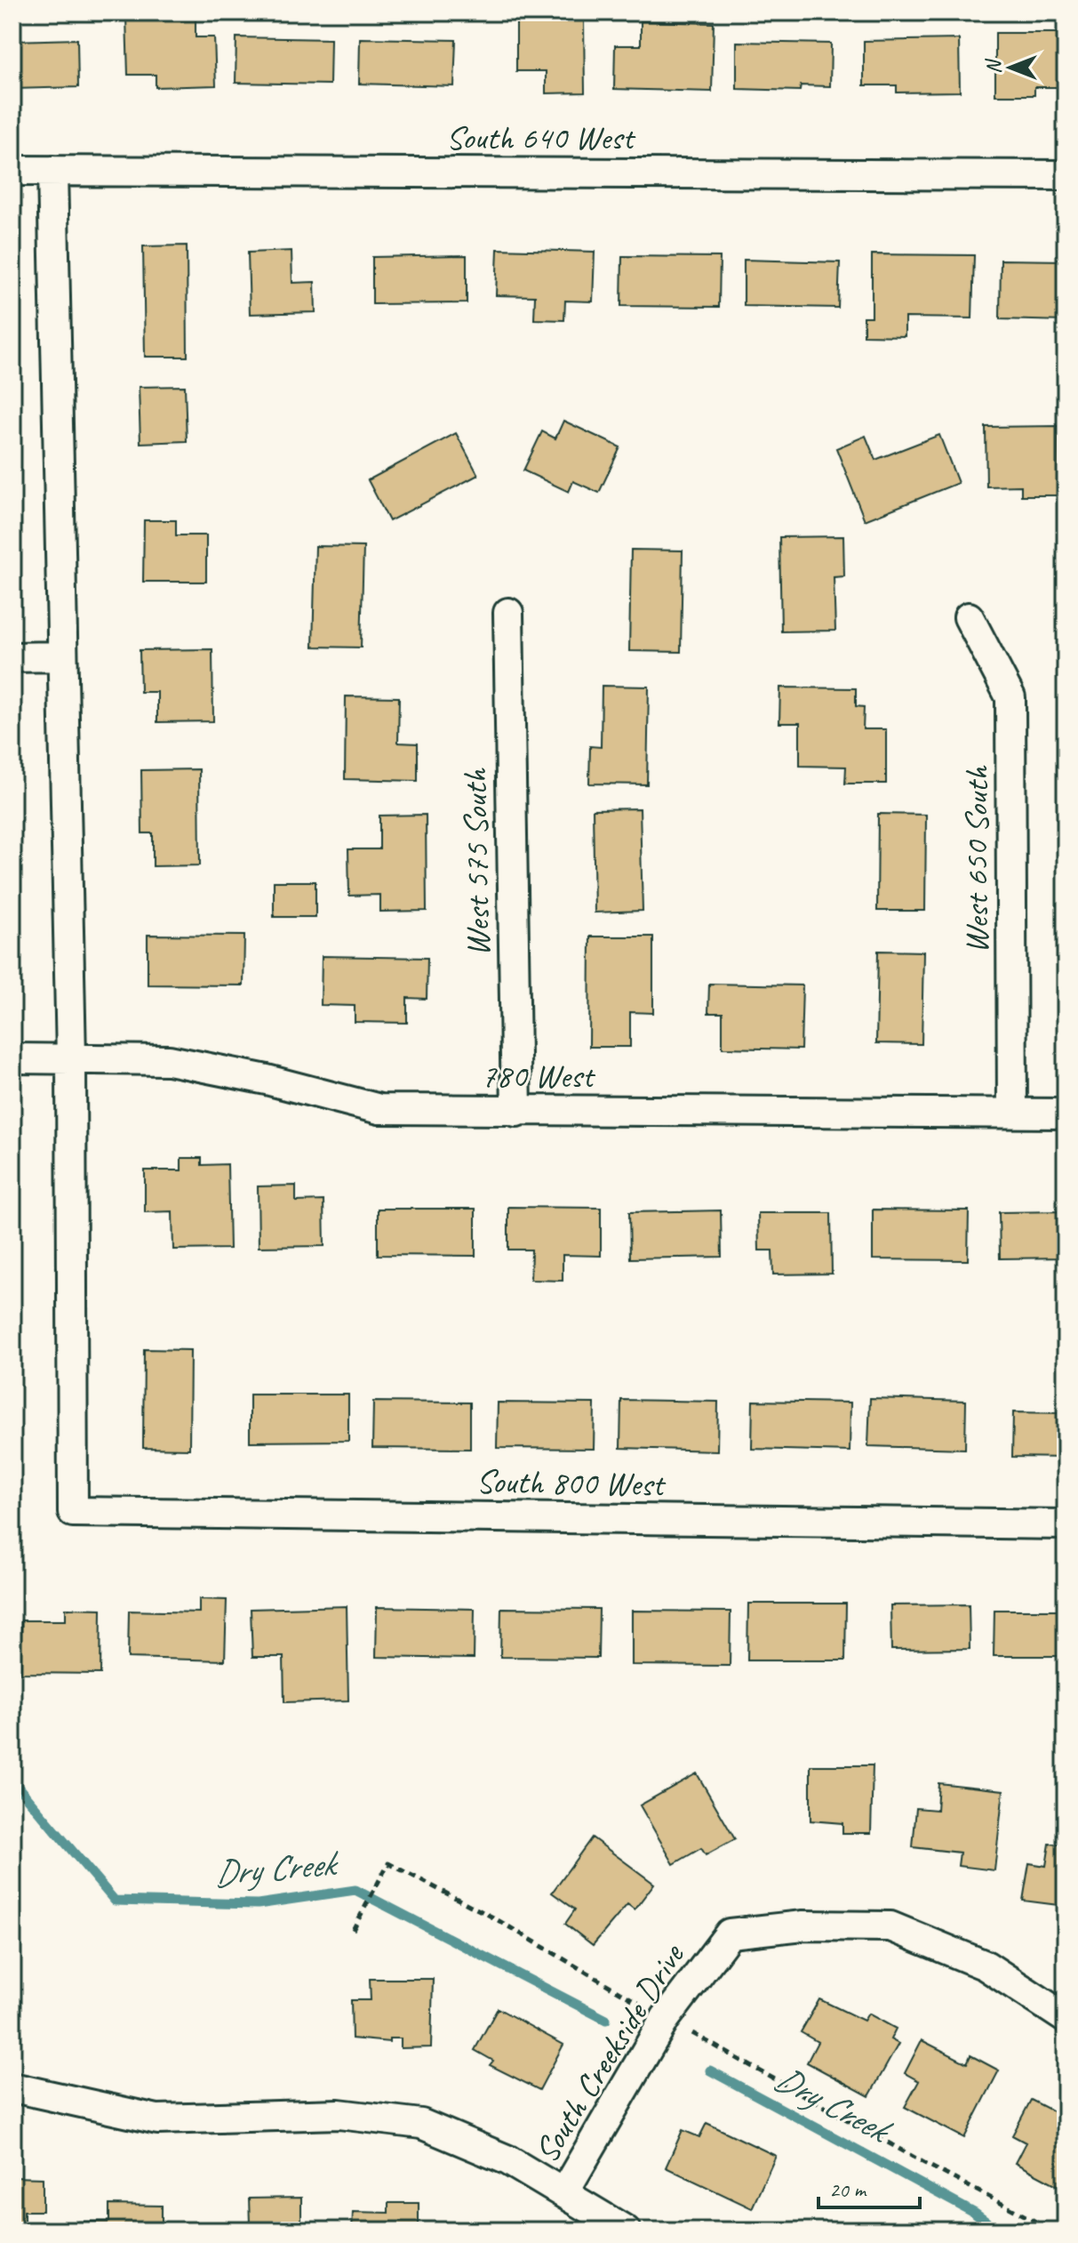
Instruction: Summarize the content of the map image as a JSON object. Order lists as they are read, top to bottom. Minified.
{"streets":{"street":["South 640 West","West 650 South","West 575 South","780 West","South 800 West","South Creekside Drive"]},"crossings":[["West 650 South","780 West"],["West 575 South","780 West"],["780 West","South 800 West"]],"water":["Dry Creek"],"scale_bar":"20 m","north":"left"}
